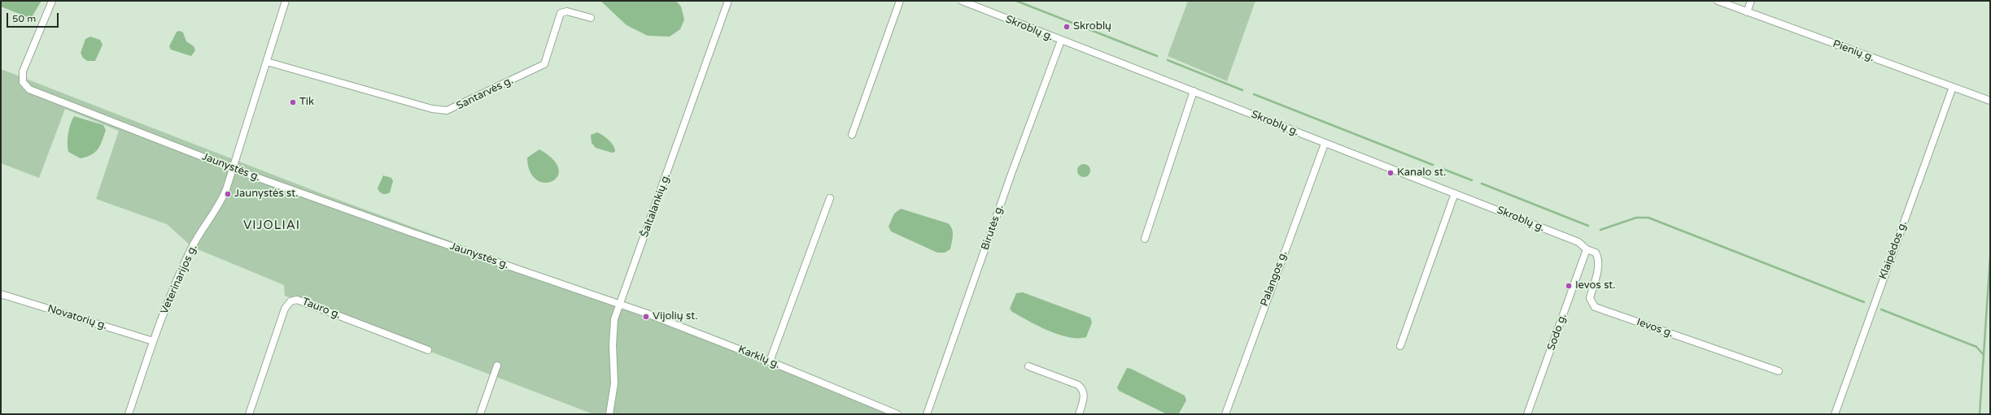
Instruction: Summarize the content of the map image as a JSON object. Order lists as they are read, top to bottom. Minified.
{"streets":{"street":["Skroblų g.","Pienių g.","Santarvės g.","Jaunystės g.","Šaltalankių g.","Birutės g.","Klaipėdos g.","Palangos g.","Veterinarijos g.","Tauro g.","Novatorių g.","Ievos g.","Sodo g.","Karklų g."]},"crossings":[["Skroblų g.","Birutės g."],["Skroblų g.","Palangos g."],["Skroblų g.","Ievos g."],["Skroblų g.","Sodo g."],["Pienių g.","Klaipėdos g."],["Santarvės g.","Veterinarijos g."],["Jaunystės g.","Šaltalankių g."],["Jaunystės g.","Veterinarijos g."],["Jaunystės g.","Karklų g."],["Šaltalankių g.","Karklų g."],["Veterinarijos g.","Novatorių g."],["Ievos g.","Sodo g."]],"districts":["VIJOLIAI"],"places":["Skroblų","Tik","Kanalo st.","Jaunystės st.","Ievos st.","Vijolių st."],"scale_bar":"50 m"}
